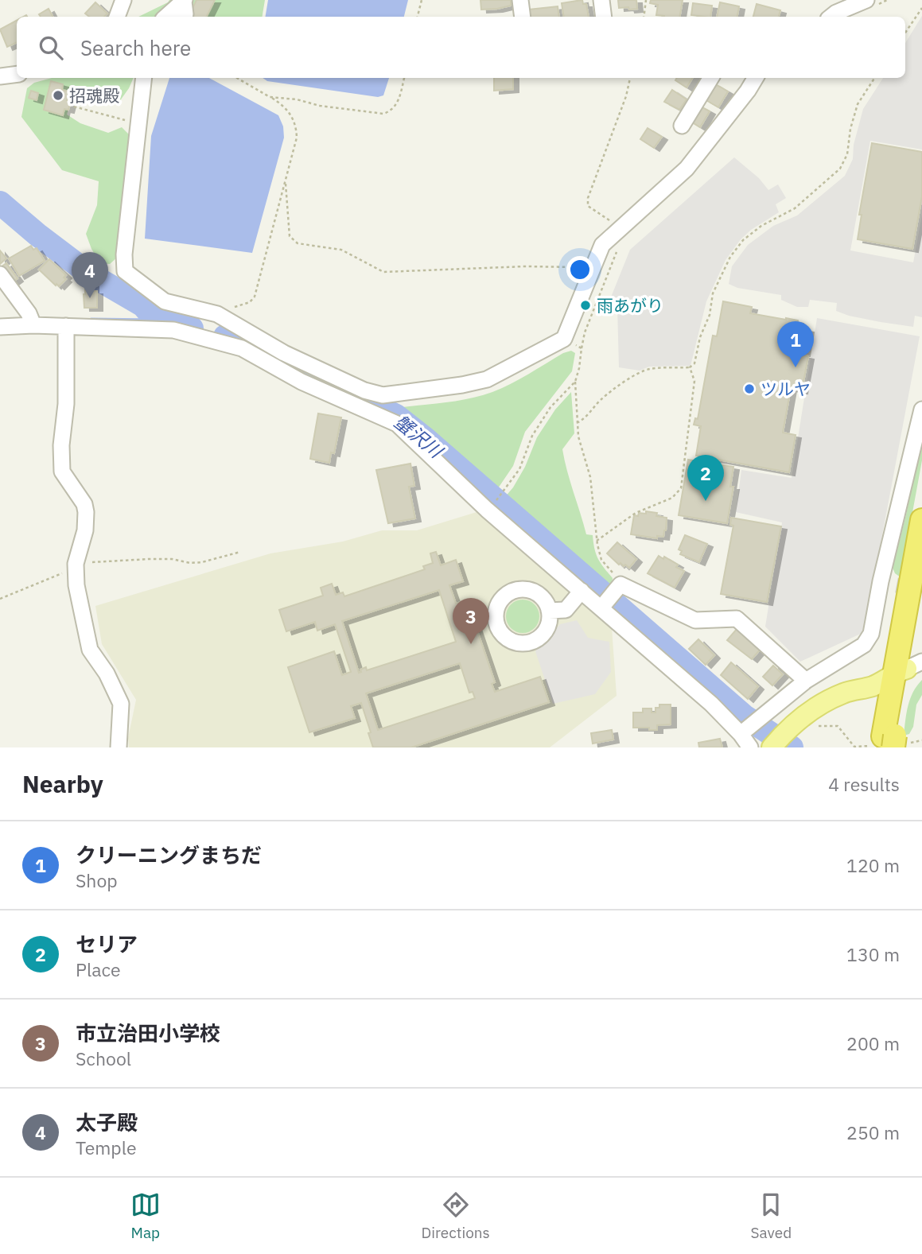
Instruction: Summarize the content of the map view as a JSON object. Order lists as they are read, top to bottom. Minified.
{"water":["蟹沢川"],"places":["招魂殿","雨あがり","ツルヤ"],"page":{"search":"Search here","pins":["4","1","2","3"],"heading":["Nearby","4 results"],"list":[{"mark":"1","name":"クリーニングまちだ","note":"Shop","value":"120 m"},{"mark":"2","name":"セリア","note":"Place","value":"130 m"},{"mark":"3","name":"市立治田小学校","note":"School","value":"200 m"},{"mark":"4","name":"太子殿","note":"Temple","value":"250 m"}],"nav":["Map","Directions","Saved"]}}
